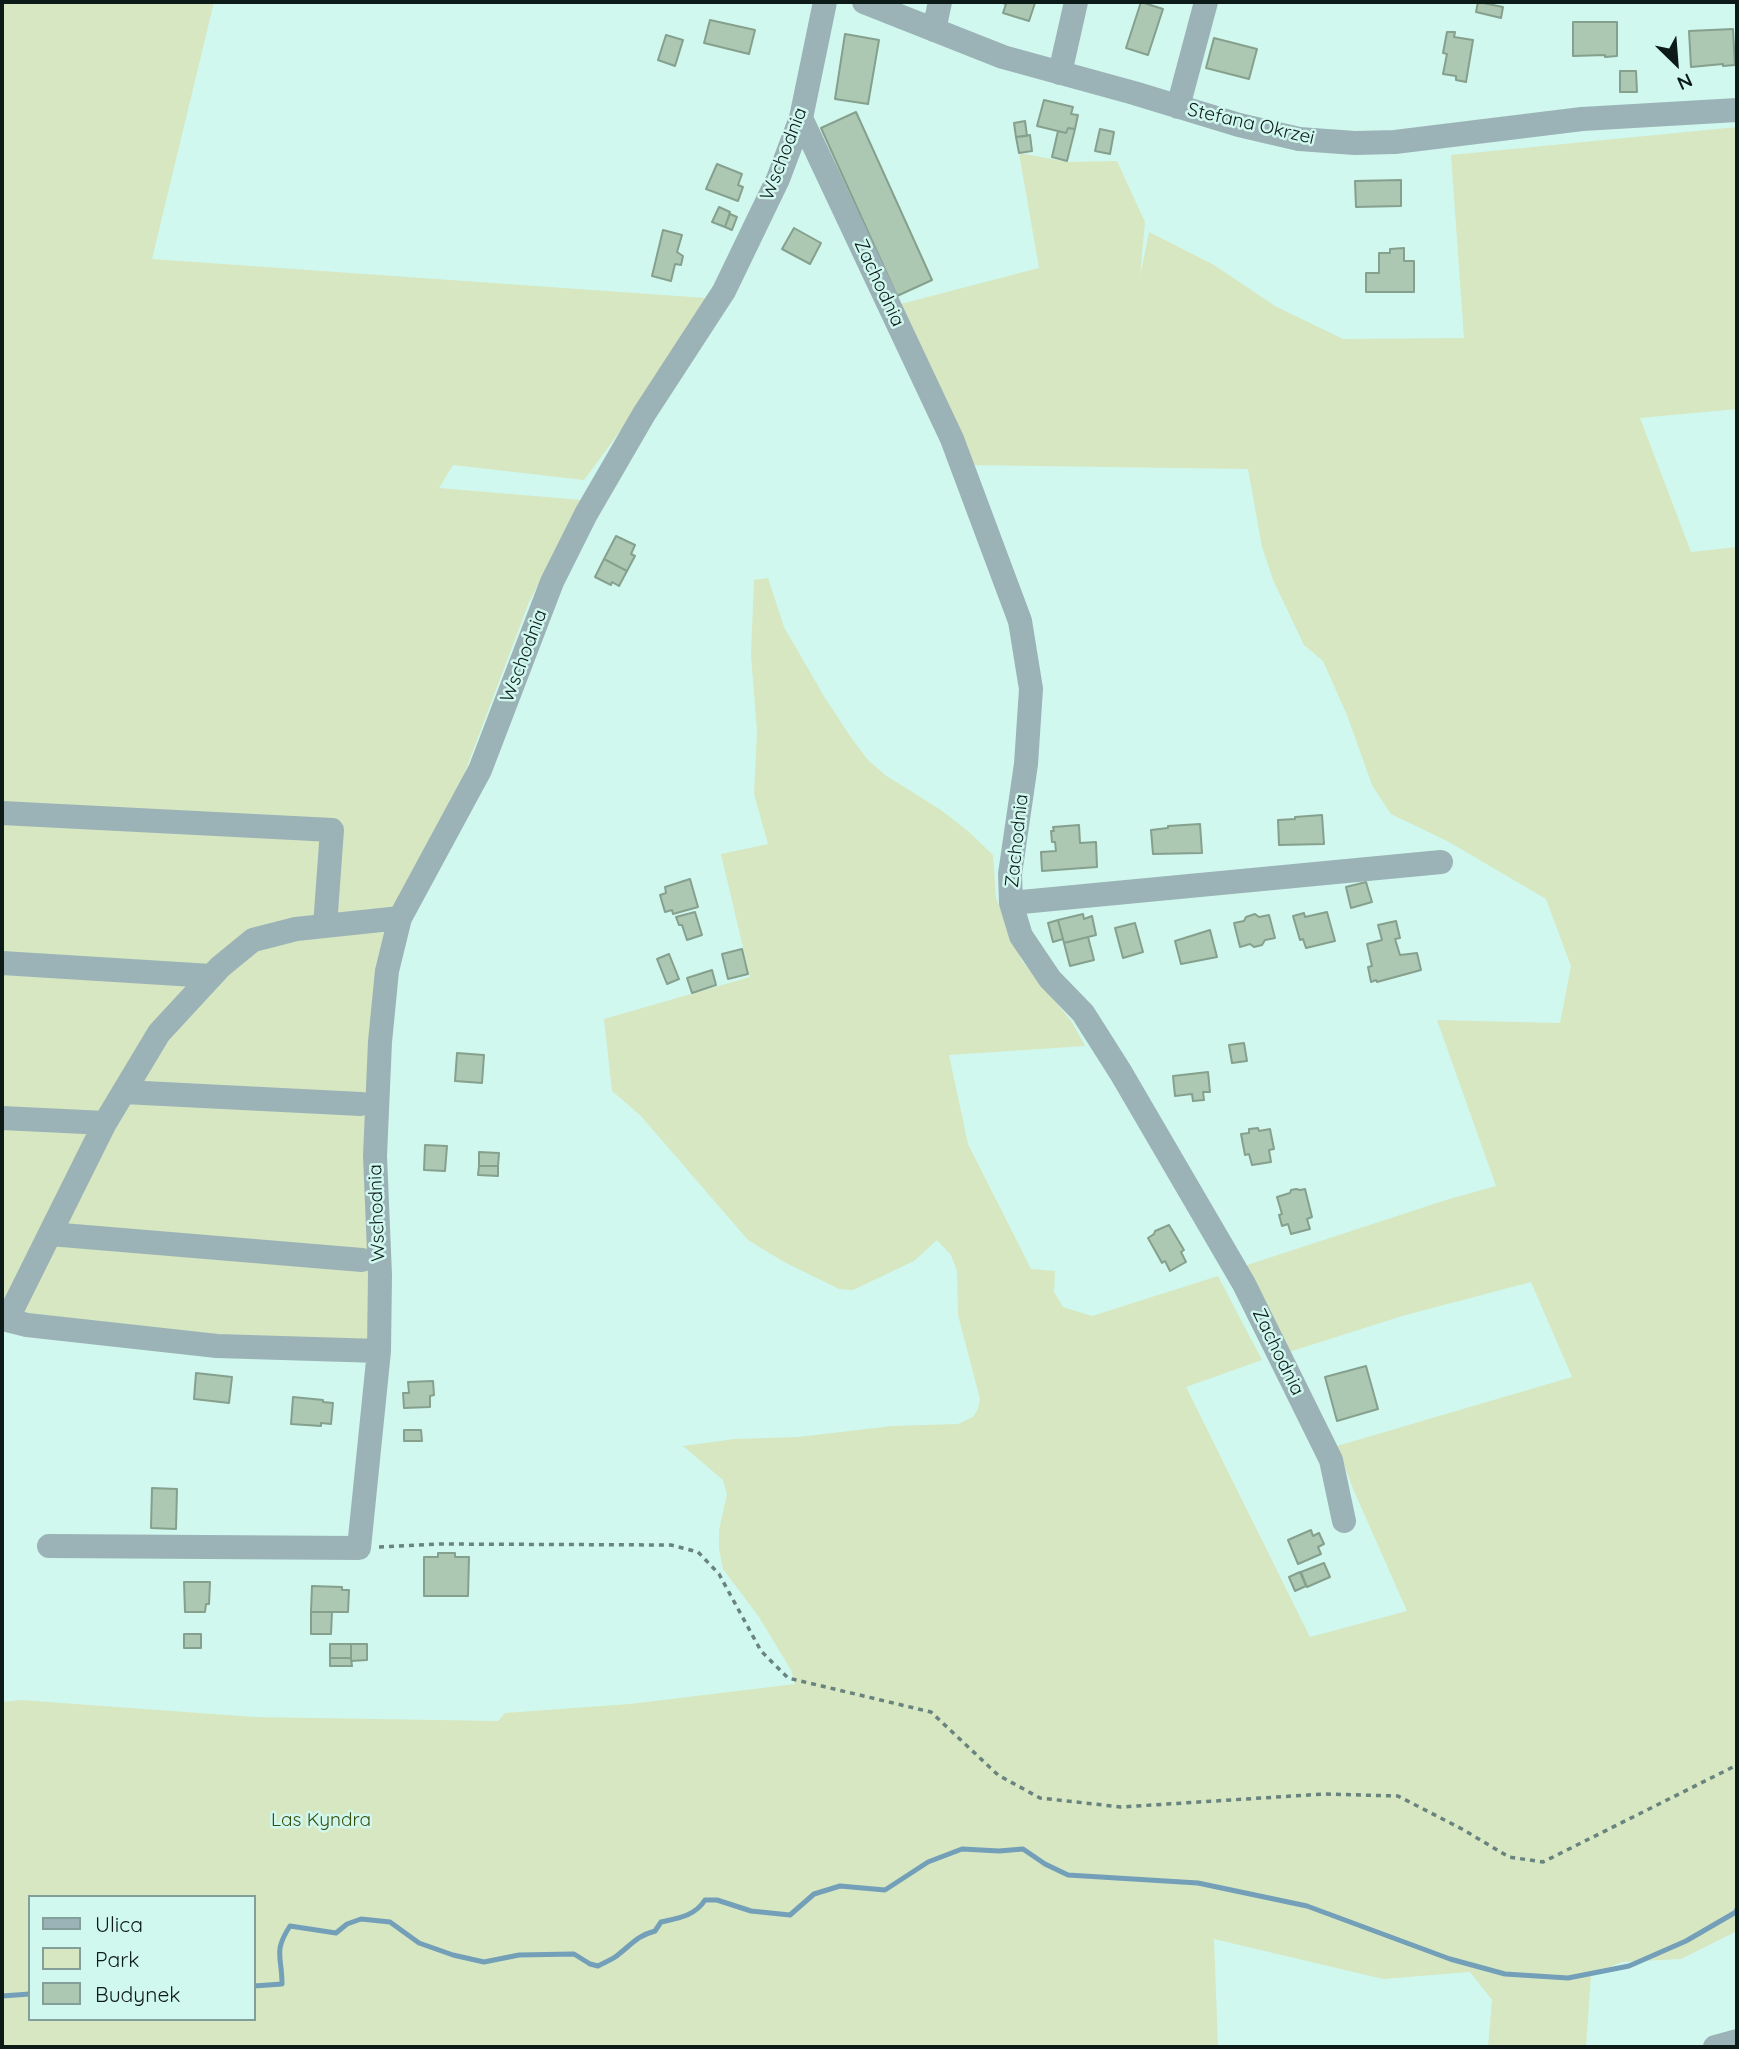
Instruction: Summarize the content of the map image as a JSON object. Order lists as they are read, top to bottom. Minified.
{"streets":{"street":["Stefana Okrzei","Wschodnia","Zachodnia"]},"crossings":[["Wschodnia","Zachodnia"]],"parks":["Las Kyndra"],"legend":["Ulica","Park","Budynek"],"north":"bottom right"}
